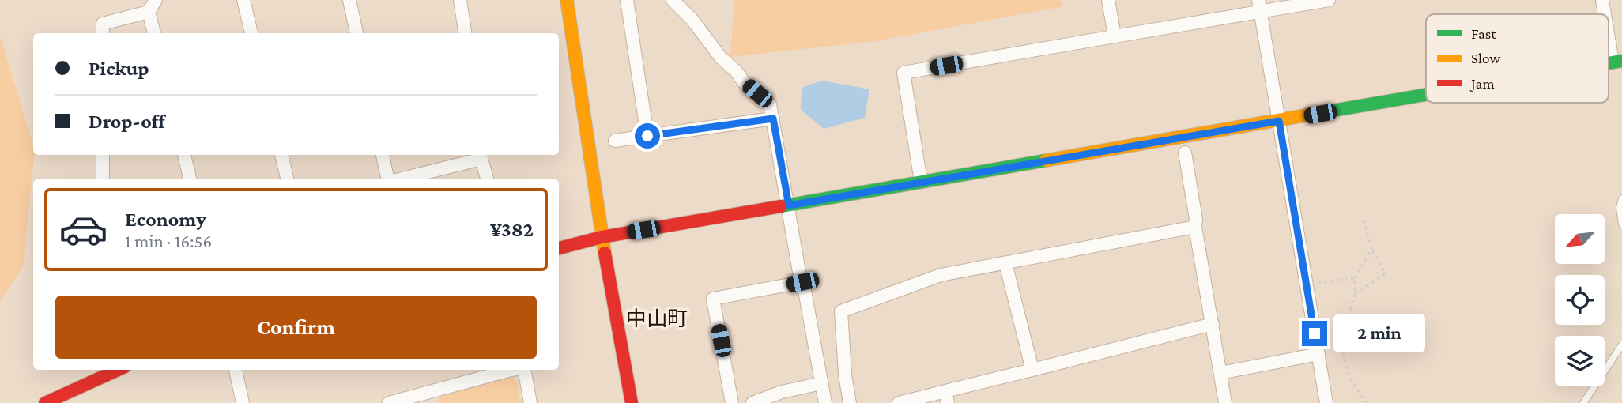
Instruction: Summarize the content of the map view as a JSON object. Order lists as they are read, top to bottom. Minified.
{"districts":["中山町"],"legend":["Fast","Slow","Jam"],"north":"bottom left","page":{"banner":["Pickup","Drop-off"],"list":[{"name":"Economy","note":"1 min · 16:56","value":"¥382"}],"buttons":"Confirm","bubble":"2 min"}}
